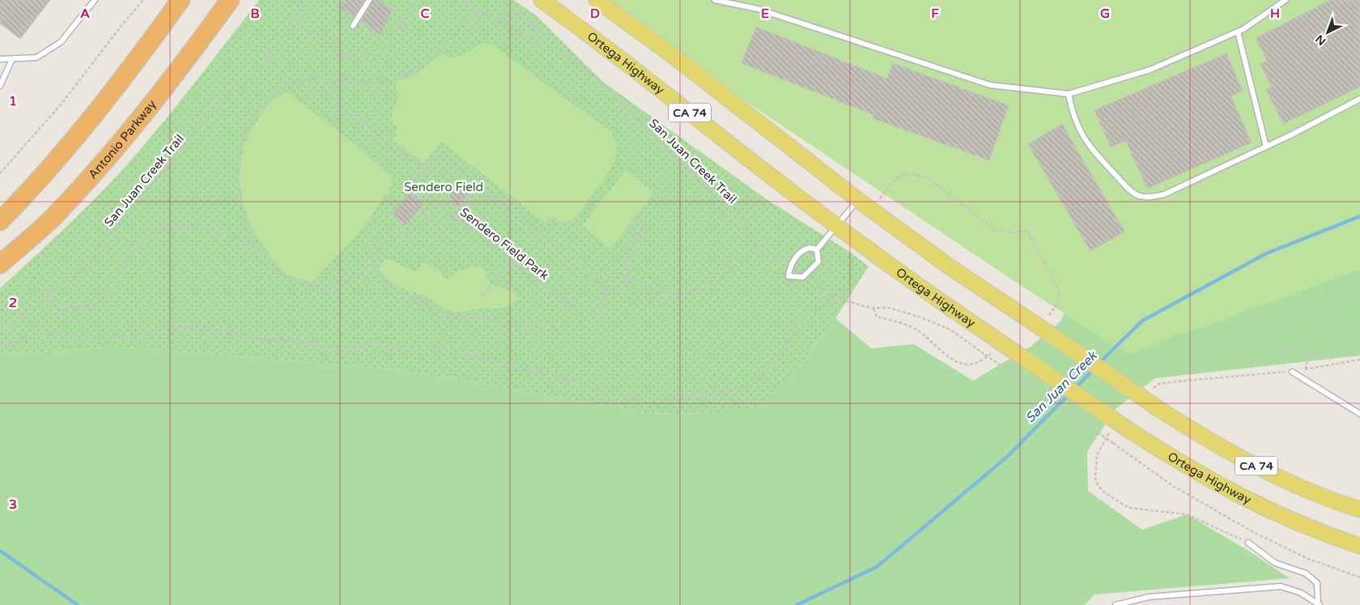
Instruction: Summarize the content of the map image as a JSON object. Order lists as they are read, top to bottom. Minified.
{"streets":{"highway":["Antonio Parkway"],"main road":["Ortega Highway","CA 74"],"path":["San Juan Creek Trail","Sendero Field Park"]},"water":["San Juan Creek"],"parks":["Sendero Field"],"north":"bottom left","grid":{"columns":["A","B","C","D","E","F","G","H"],"rows":["1","2","3"]}}
